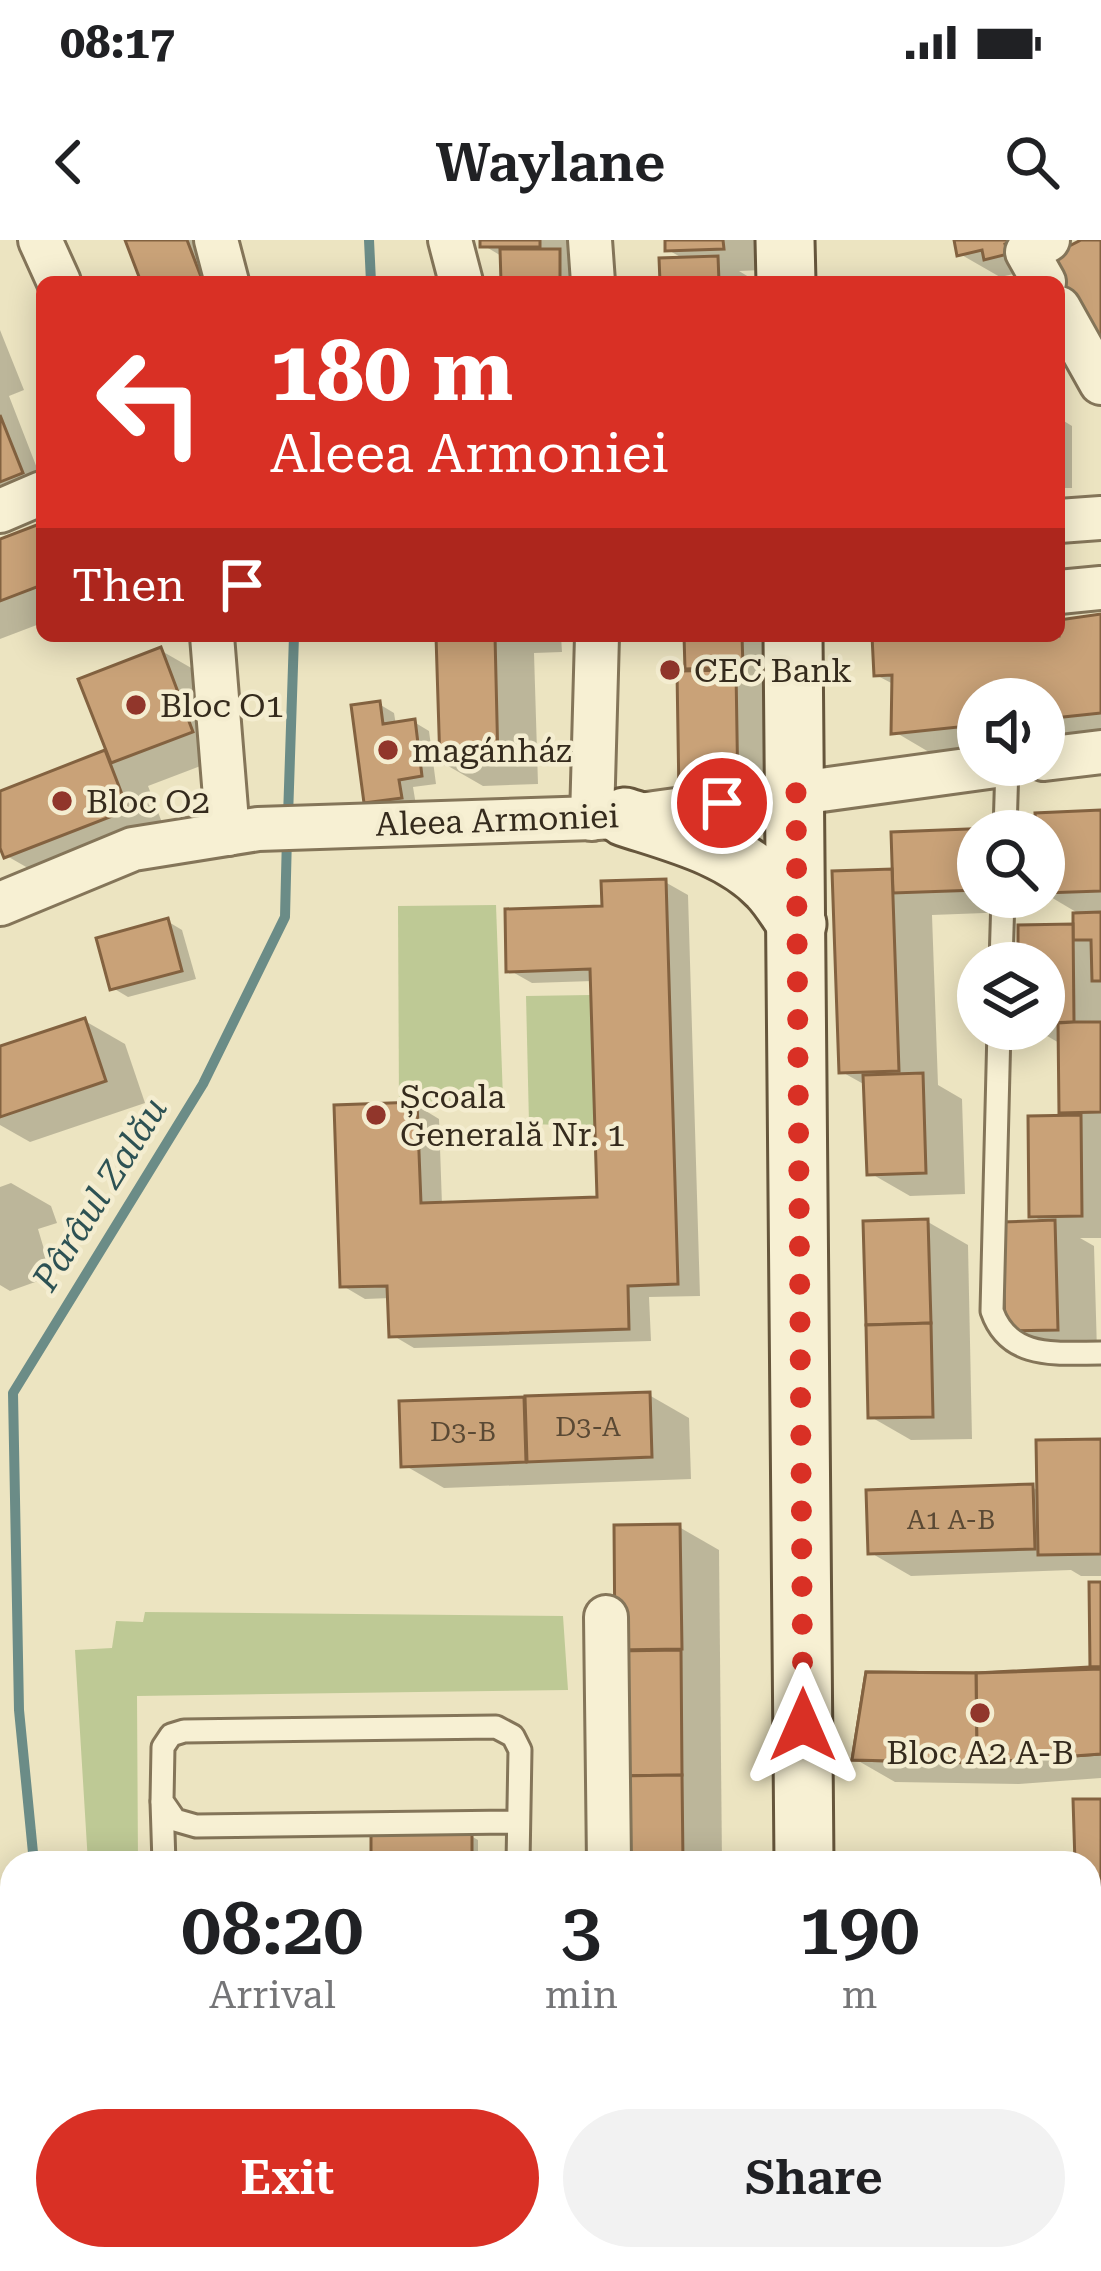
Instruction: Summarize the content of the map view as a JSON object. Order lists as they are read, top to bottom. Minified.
{"streets":{"street":["Aleea Armoniei"]},"water":["Pârâul Zalău"],"places":["CEC Bank","Bloc O1","magánház","Bloc O2","Școala Generală Nr. 1","Bloc A2 A-B"],"house_numbers":["D3-A","D3-B","A1 A-B"],"page":{"status":"08:17","header":"Waylane","turn":["180 m","Aleea Armoniei"],"then":"Then","eta":["08:20","Arrival","3","min","190","m"],"buttons":["Exit","Share"]}}
